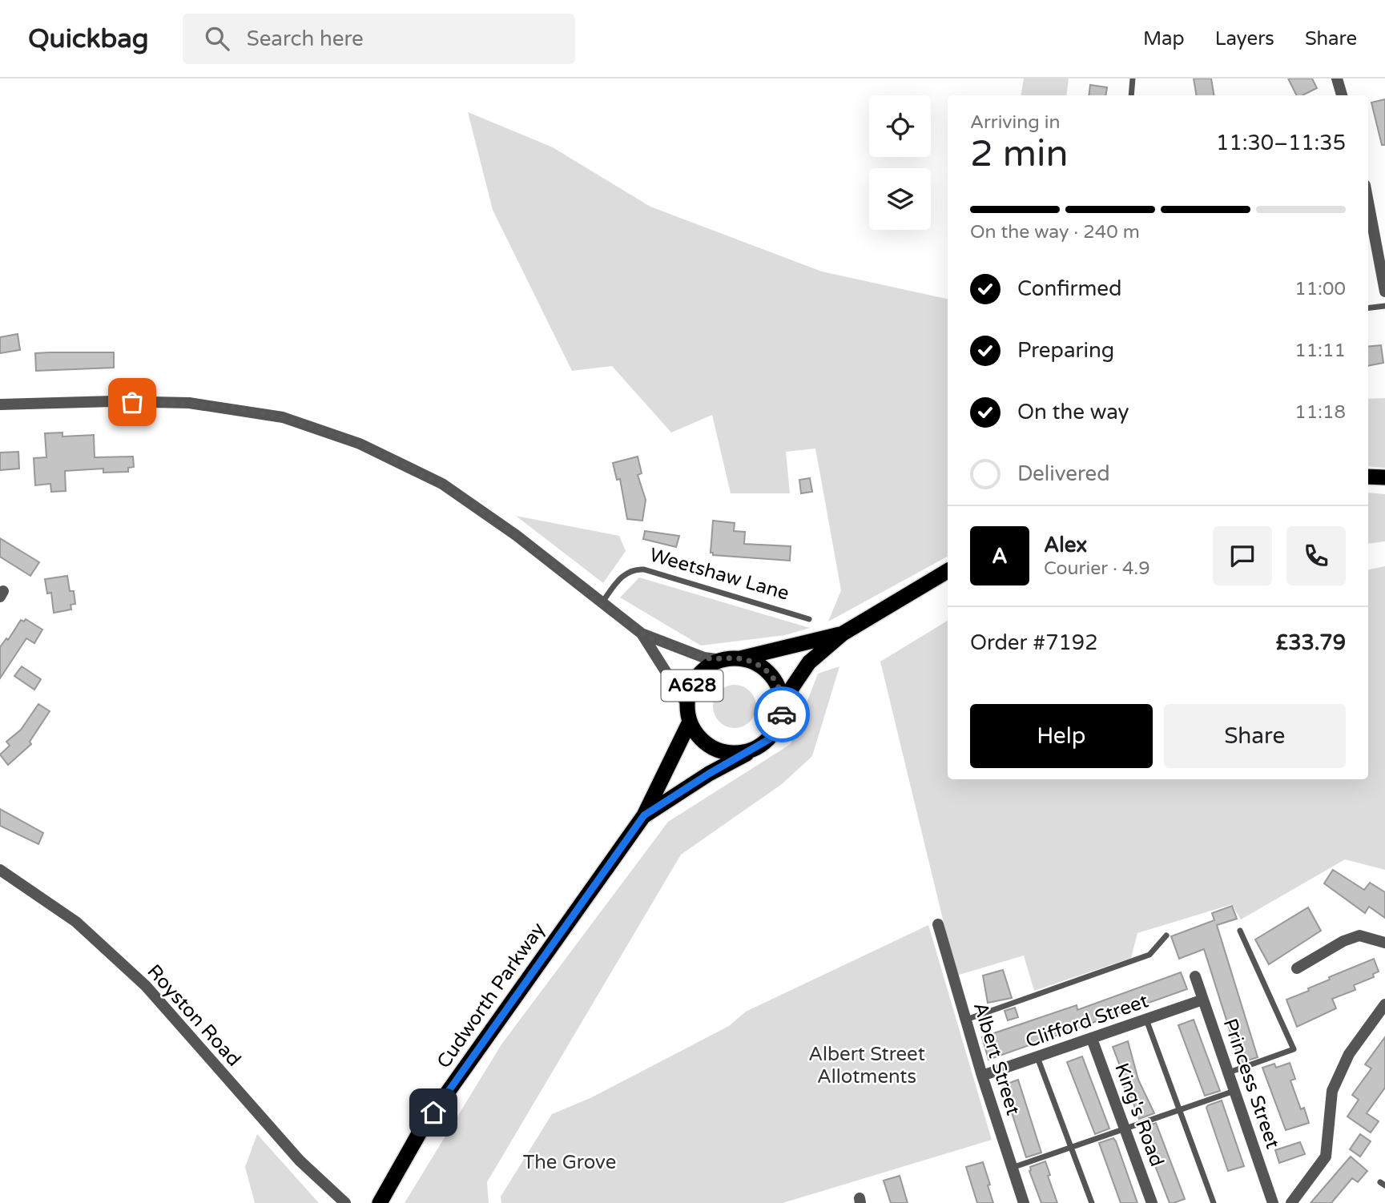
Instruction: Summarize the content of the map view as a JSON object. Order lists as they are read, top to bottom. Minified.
{"streets":{"highway":["A628","Cudworth Parkway"],"street":["Royston Road","Clifford Street","Albert Street","Princess Street","King's Road"],"lane":["Weetshaw Lane"]},"crossings":[["Clifford Street","Albert Street"],["Clifford Street","Princess Street"],["Clifford Street","King's Road"]],"parks":["Albert Street Allotments","The Grove"],"page":{"header":"Quickbag","search":"Search here","nav":["Map","Layers","Share"],"heading":["2 min","Arriving in","11:30–11:35"],"panel":["Alex","Courier · 4.9","Order #7192","£33.79"],"bar":"On the way · 240 m","list":[["Confirmed","11:00"],["Preparing","11:11"],["On the way","11:18"],"Delivered"],"round":"A","buttons":["Help","Share"]}}
